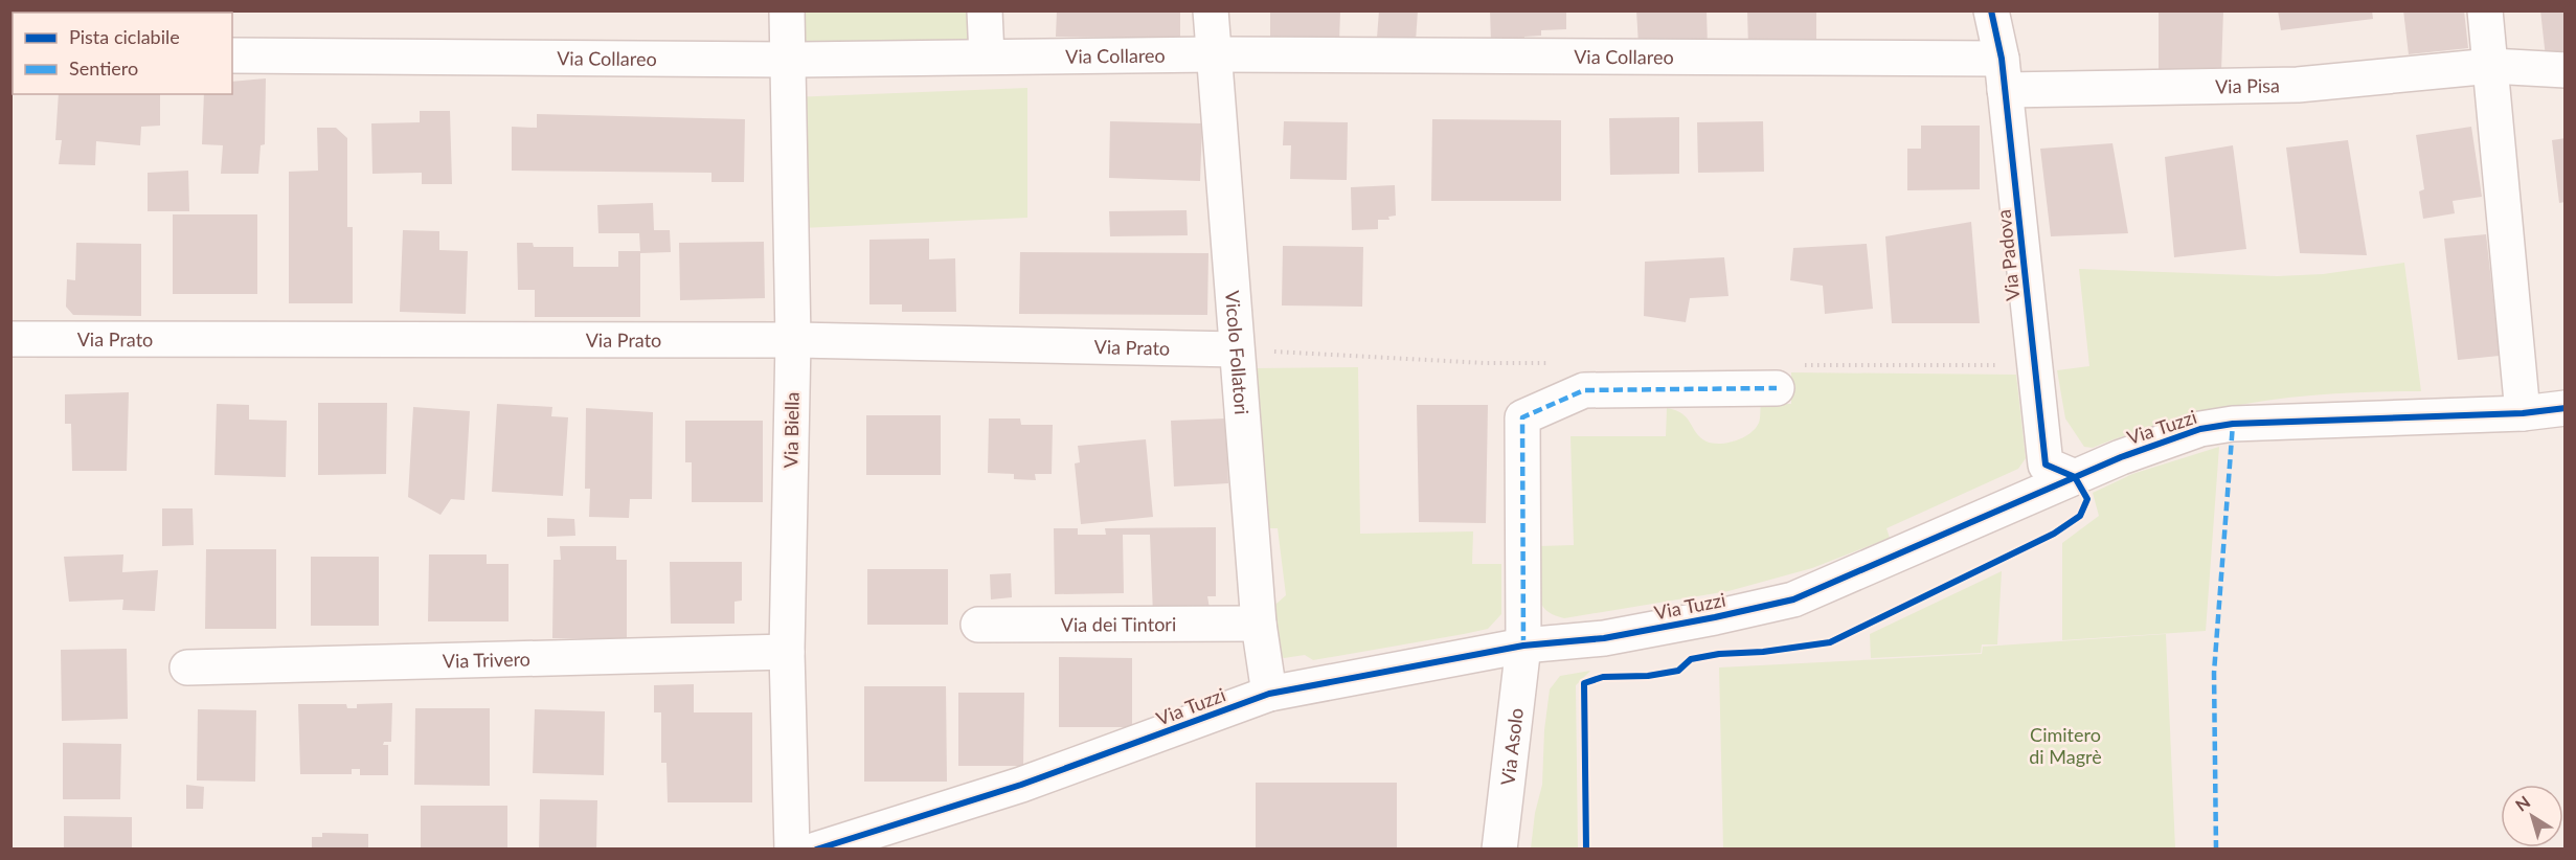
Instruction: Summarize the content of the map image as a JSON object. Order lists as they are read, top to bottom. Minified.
{"streets":{"street":["Via Collareo","Via Pisa","Via Padova","Via Prato","Vicolo Follatori","Via Tuzzi","Via Biella","Via dei Tintori","Via Trivero","Via Asolo"]},"crossings":[["Via Collareo","Via Pisa"],["Via Collareo","Via Padova"],["Via Collareo","Vicolo Follatori"],["Via Collareo","Via Biella"],["Via Pisa","Via Padova"],["Via Padova","Via Tuzzi"],["Via Prato","Vicolo Follatori"],["Via Prato","Via Biella"],["Vicolo Follatori","Via Tuzzi"],["Vicolo Follatori","Via dei Tintori"],["Via Tuzzi","Via Asolo"],["Via Biella","Via Trivero"]],"parks":["Cimitero di Magrè"],"legend":["Pista ciclabile","Sentiero"],"north":"top left"}
